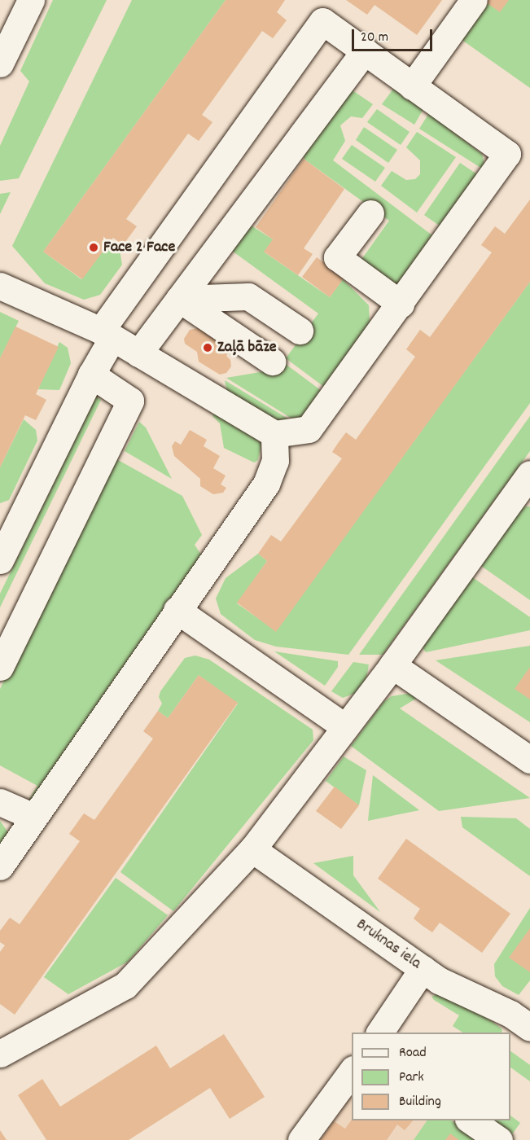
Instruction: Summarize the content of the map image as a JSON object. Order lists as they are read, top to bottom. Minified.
{"streets":{"street":["Bruknas iela"]},"places":["Face 2 Face","Zaļā bāze"],"legend":["Road","Park","Building"],"scale_bar":"20 m"}
